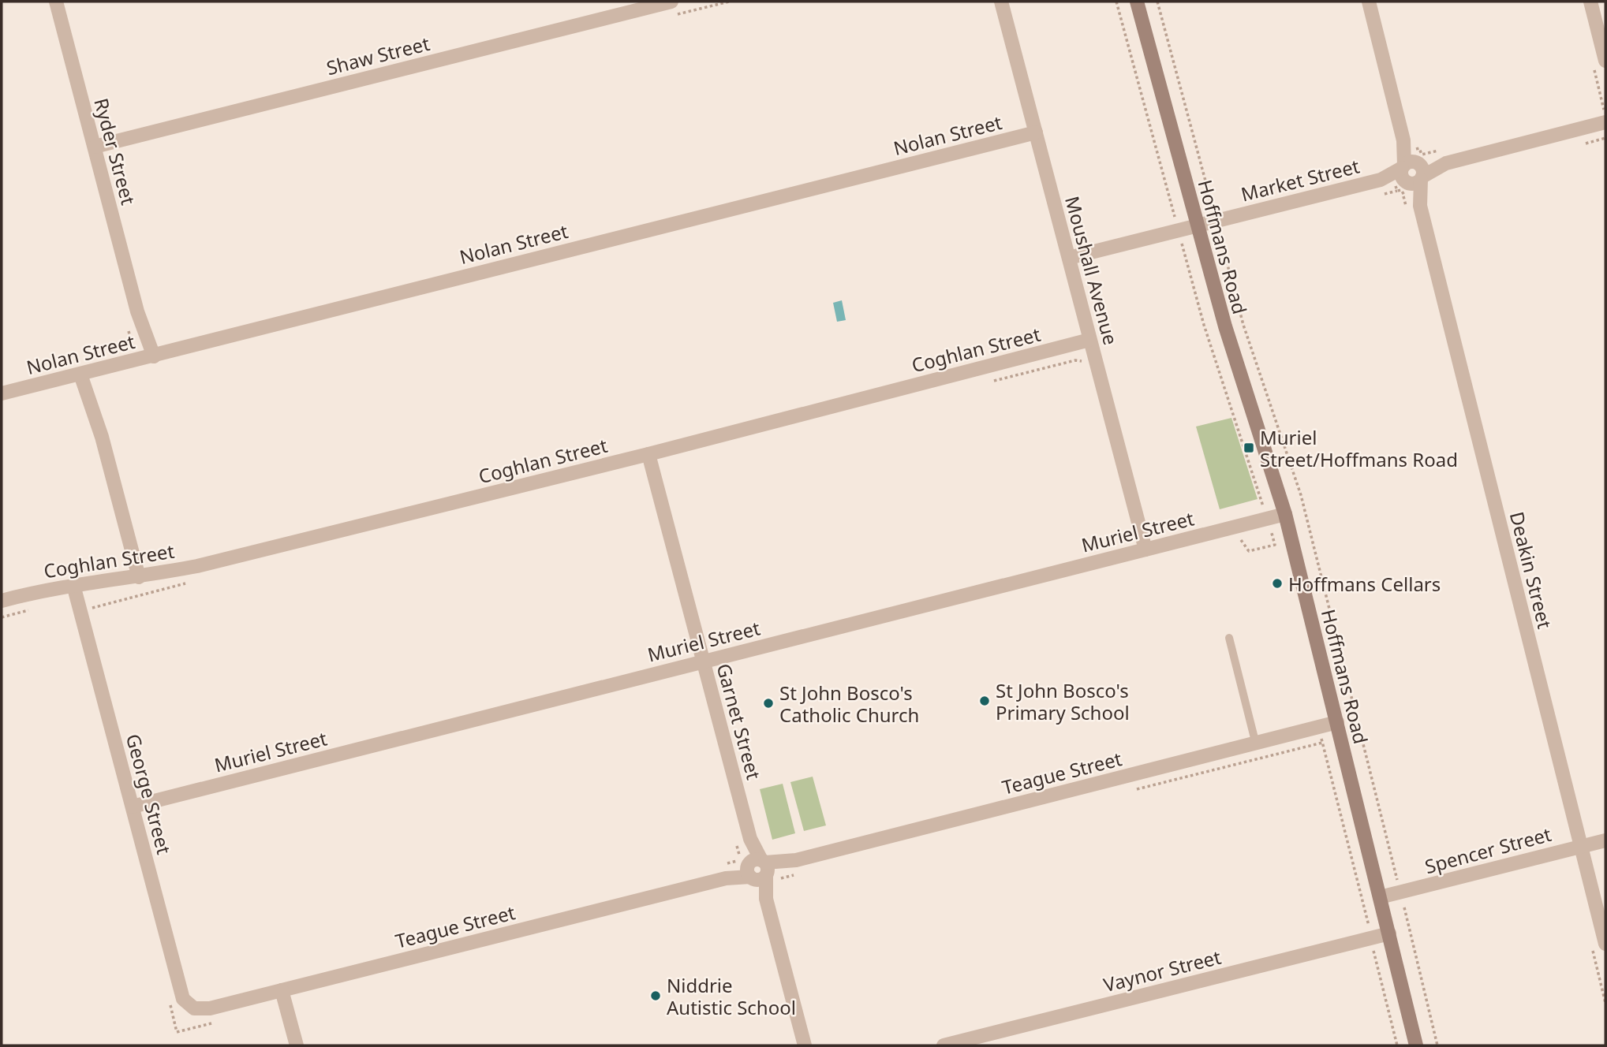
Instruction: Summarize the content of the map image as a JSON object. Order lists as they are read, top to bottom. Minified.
{"streets":{"main road":["Hoffmans Road"],"street":["Shaw Street","Nolan Street","Ryder Street","Market Street","Moushall Avenue","Coghlan Street","Muriel Street","Deakin Street","Garnet Street","Teague Street","George Street","Spencer Street","Vaynor Street"]},"crossings":[["Shaw Street","Ryder Street"],["Nolan Street","Ryder Street"],["Nolan Street","Moushall Avenue"],["Market Street","Hoffmans Road"],["Market Street","Moushall Avenue"],["Market Street","Deakin Street"],["Hoffmans Road","Muriel Street"],["Hoffmans Road","Teague Street"],["Hoffmans Road","Spencer Street"],["Hoffmans Road","Vaynor Street"],["Moushall Avenue","Coghlan Street"],["Moushall Avenue","Muriel Street"],["Coghlan Street","Garnet Street"],["Coghlan Street","George Street"],["Muriel Street","Garnet Street"],["Muriel Street","George Street"],["Deakin Street","Spencer Street"],["Garnet Street","Teague Street"],["Teague Street","George Street"]],"places":{"transit":["Muriel Street/Hoffmans Road"],"other":["Hoffmans Cellars","St John Bosco's Primary School","St John Bosco's Catholic Church","Niddrie Autistic School"]}}
